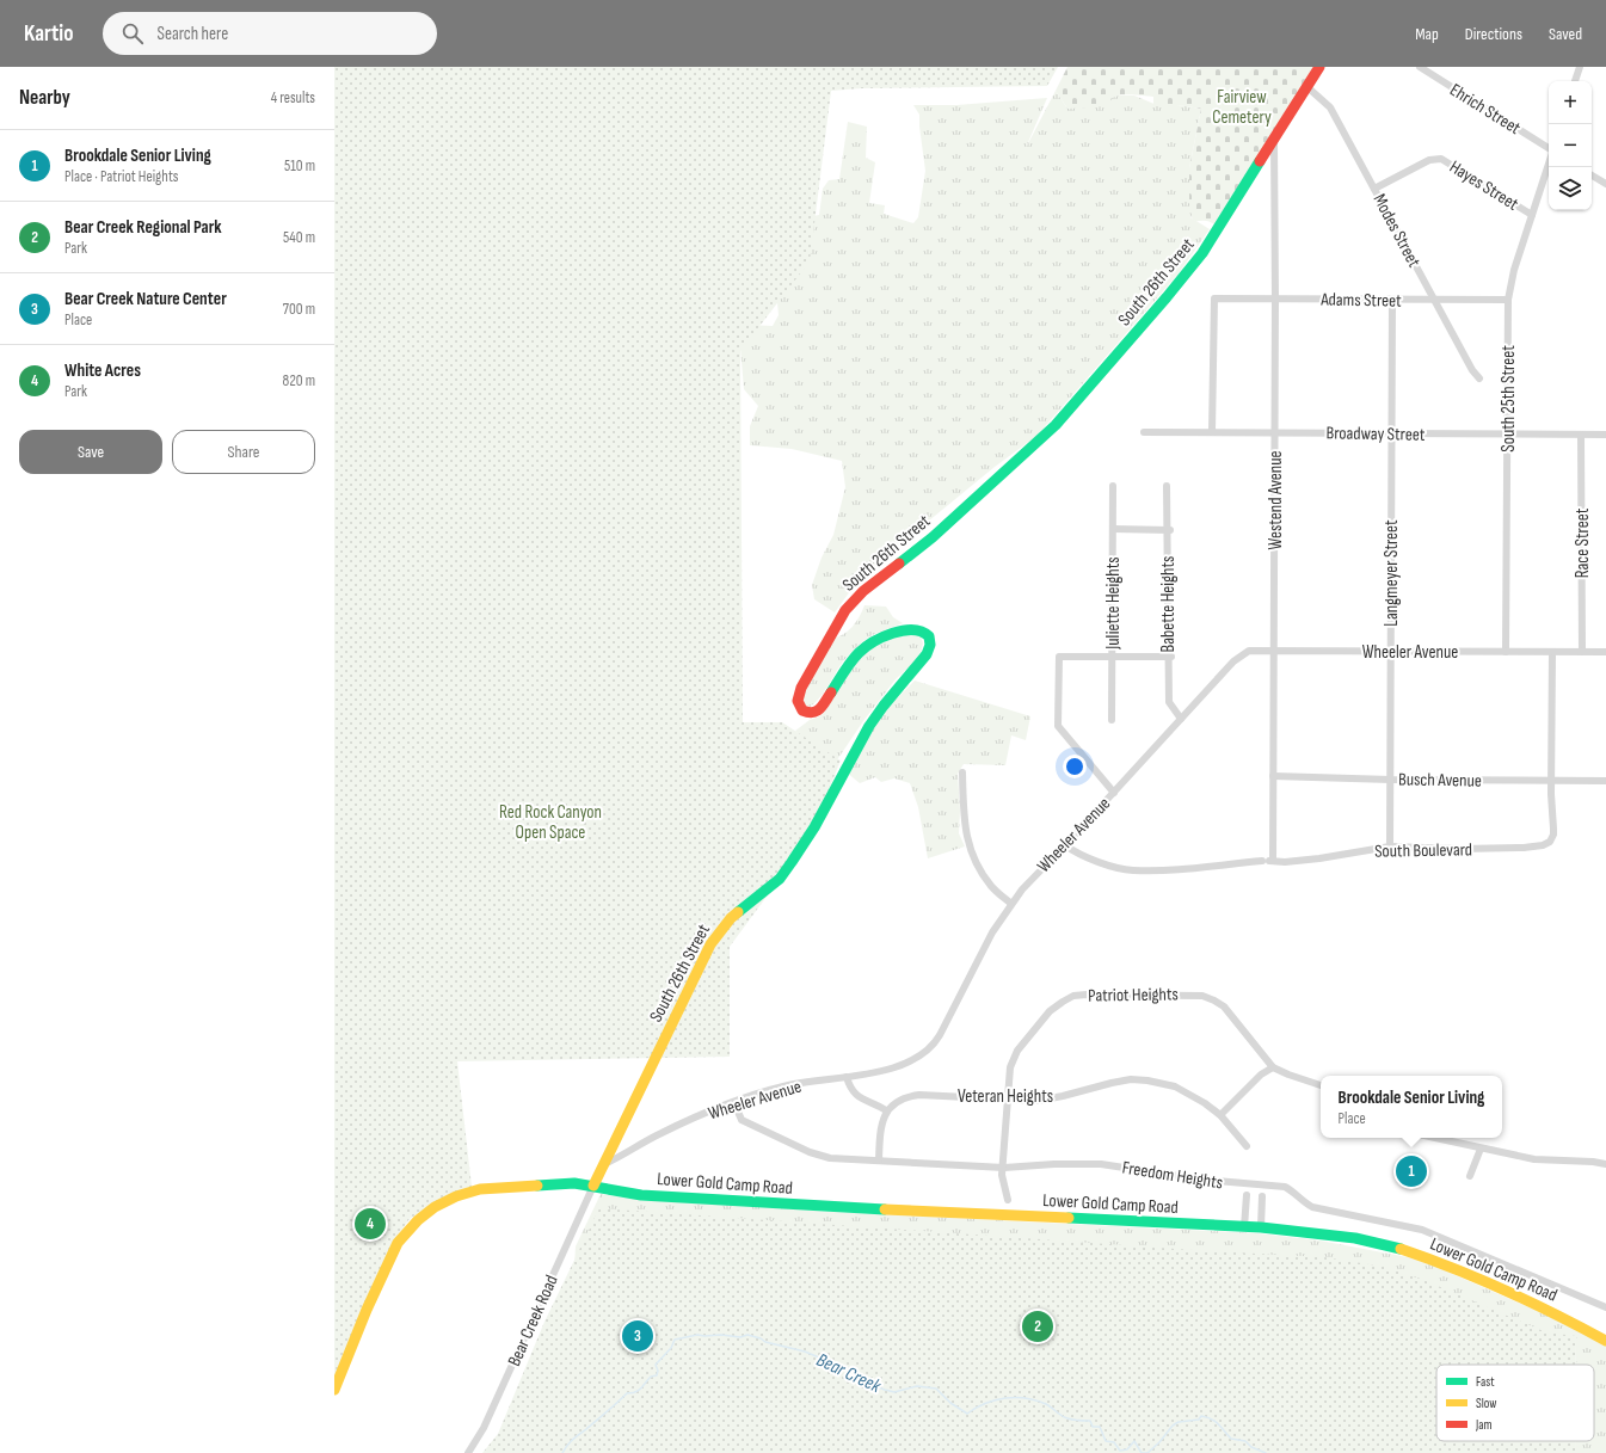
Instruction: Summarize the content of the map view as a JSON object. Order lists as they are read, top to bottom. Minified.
{"streets":{"street":["Ehrich Street","Hayes Street","Modes Street","South 26th Street","Adams Street","South 25th Street","Broadway Street","Westend Avenue","Race Street","Langmeyer Street","Juliette Heights","Babette Heights","Wheeler Avenue","Busch Avenue","South Boulevard","Patriot Heights","Veteran Heights","Freedom Heights","Lower Gold Camp Road","Bear Creek Road"]},"crossings":[["Hayes Street","Modes Street"],["Hayes Street","South 25th Street"],["Modes Street","South 26th Street"],["Modes Street","Adams Street"],["South 26th Street","Westend Avenue"],["South 26th Street","Wheeler Avenue"],["South 26th Street","Lower Gold Camp Road"],["South 26th Street","Bear Creek Road"],["Adams Street","South 25th Street"],["Adams Street","Broadway Street"],["Adams Street","Westend Avenue"],["Adams Street","Langmeyer Street"],["South 25th Street","Broadway Street"],["South 25th Street","Wheeler Avenue"],["Broadway Street","Westend Avenue"],["Broadway Street","Race Street"],["Broadway Street","Langmeyer Street"],["Westend Avenue","Wheeler Avenue"],["Westend Avenue","Busch Avenue"],["Westend Avenue","South Boulevard"],["Race Street","Wheeler Avenue"],["Langmeyer Street","Wheeler Avenue"],["Langmeyer Street","Busch Avenue"],["Langmeyer Street","South Boulevard"],["Babette Heights","Wheeler Avenue"],["Wheeler Avenue","South Boulevard"],["Wheeler Avenue","Freedom Heights"],["Busch Avenue","South Boulevard"],["Patriot Heights","Veteran Heights"],["Patriot Heights","Freedom Heights"],["Lower Gold Camp Road","Bear Creek Road"]],"water":["Bear Creek"],"parks":["Fairview Cemetery","Red Rock Canyon Open Space"],"legend":["Fast","Slow","Jam"],"page":{"header":"Kartio","search":"Search here","nav":["Map","Directions","Saved"],"heading":["Nearby","4 results"],"map_buttons":["+","−"],"list":[{"mark":"1","name":"Brookdale Senior Living","note":"Place · Patriot Heights","value":"510 m"},{"mark":"2","name":"Bear Creek Regional Park","note":"Park","value":"540 m"},{"mark":"3","name":"Bear Creek Nature Center","note":"Place","value":"700 m"},{"mark":"4","name":"White Acres","note":"Park","value":"820 m"}],"buttons":["Save","Share"],"popup":["Brookdale Senior Living","Place"],"pins":["1","4","2","3"]}}
